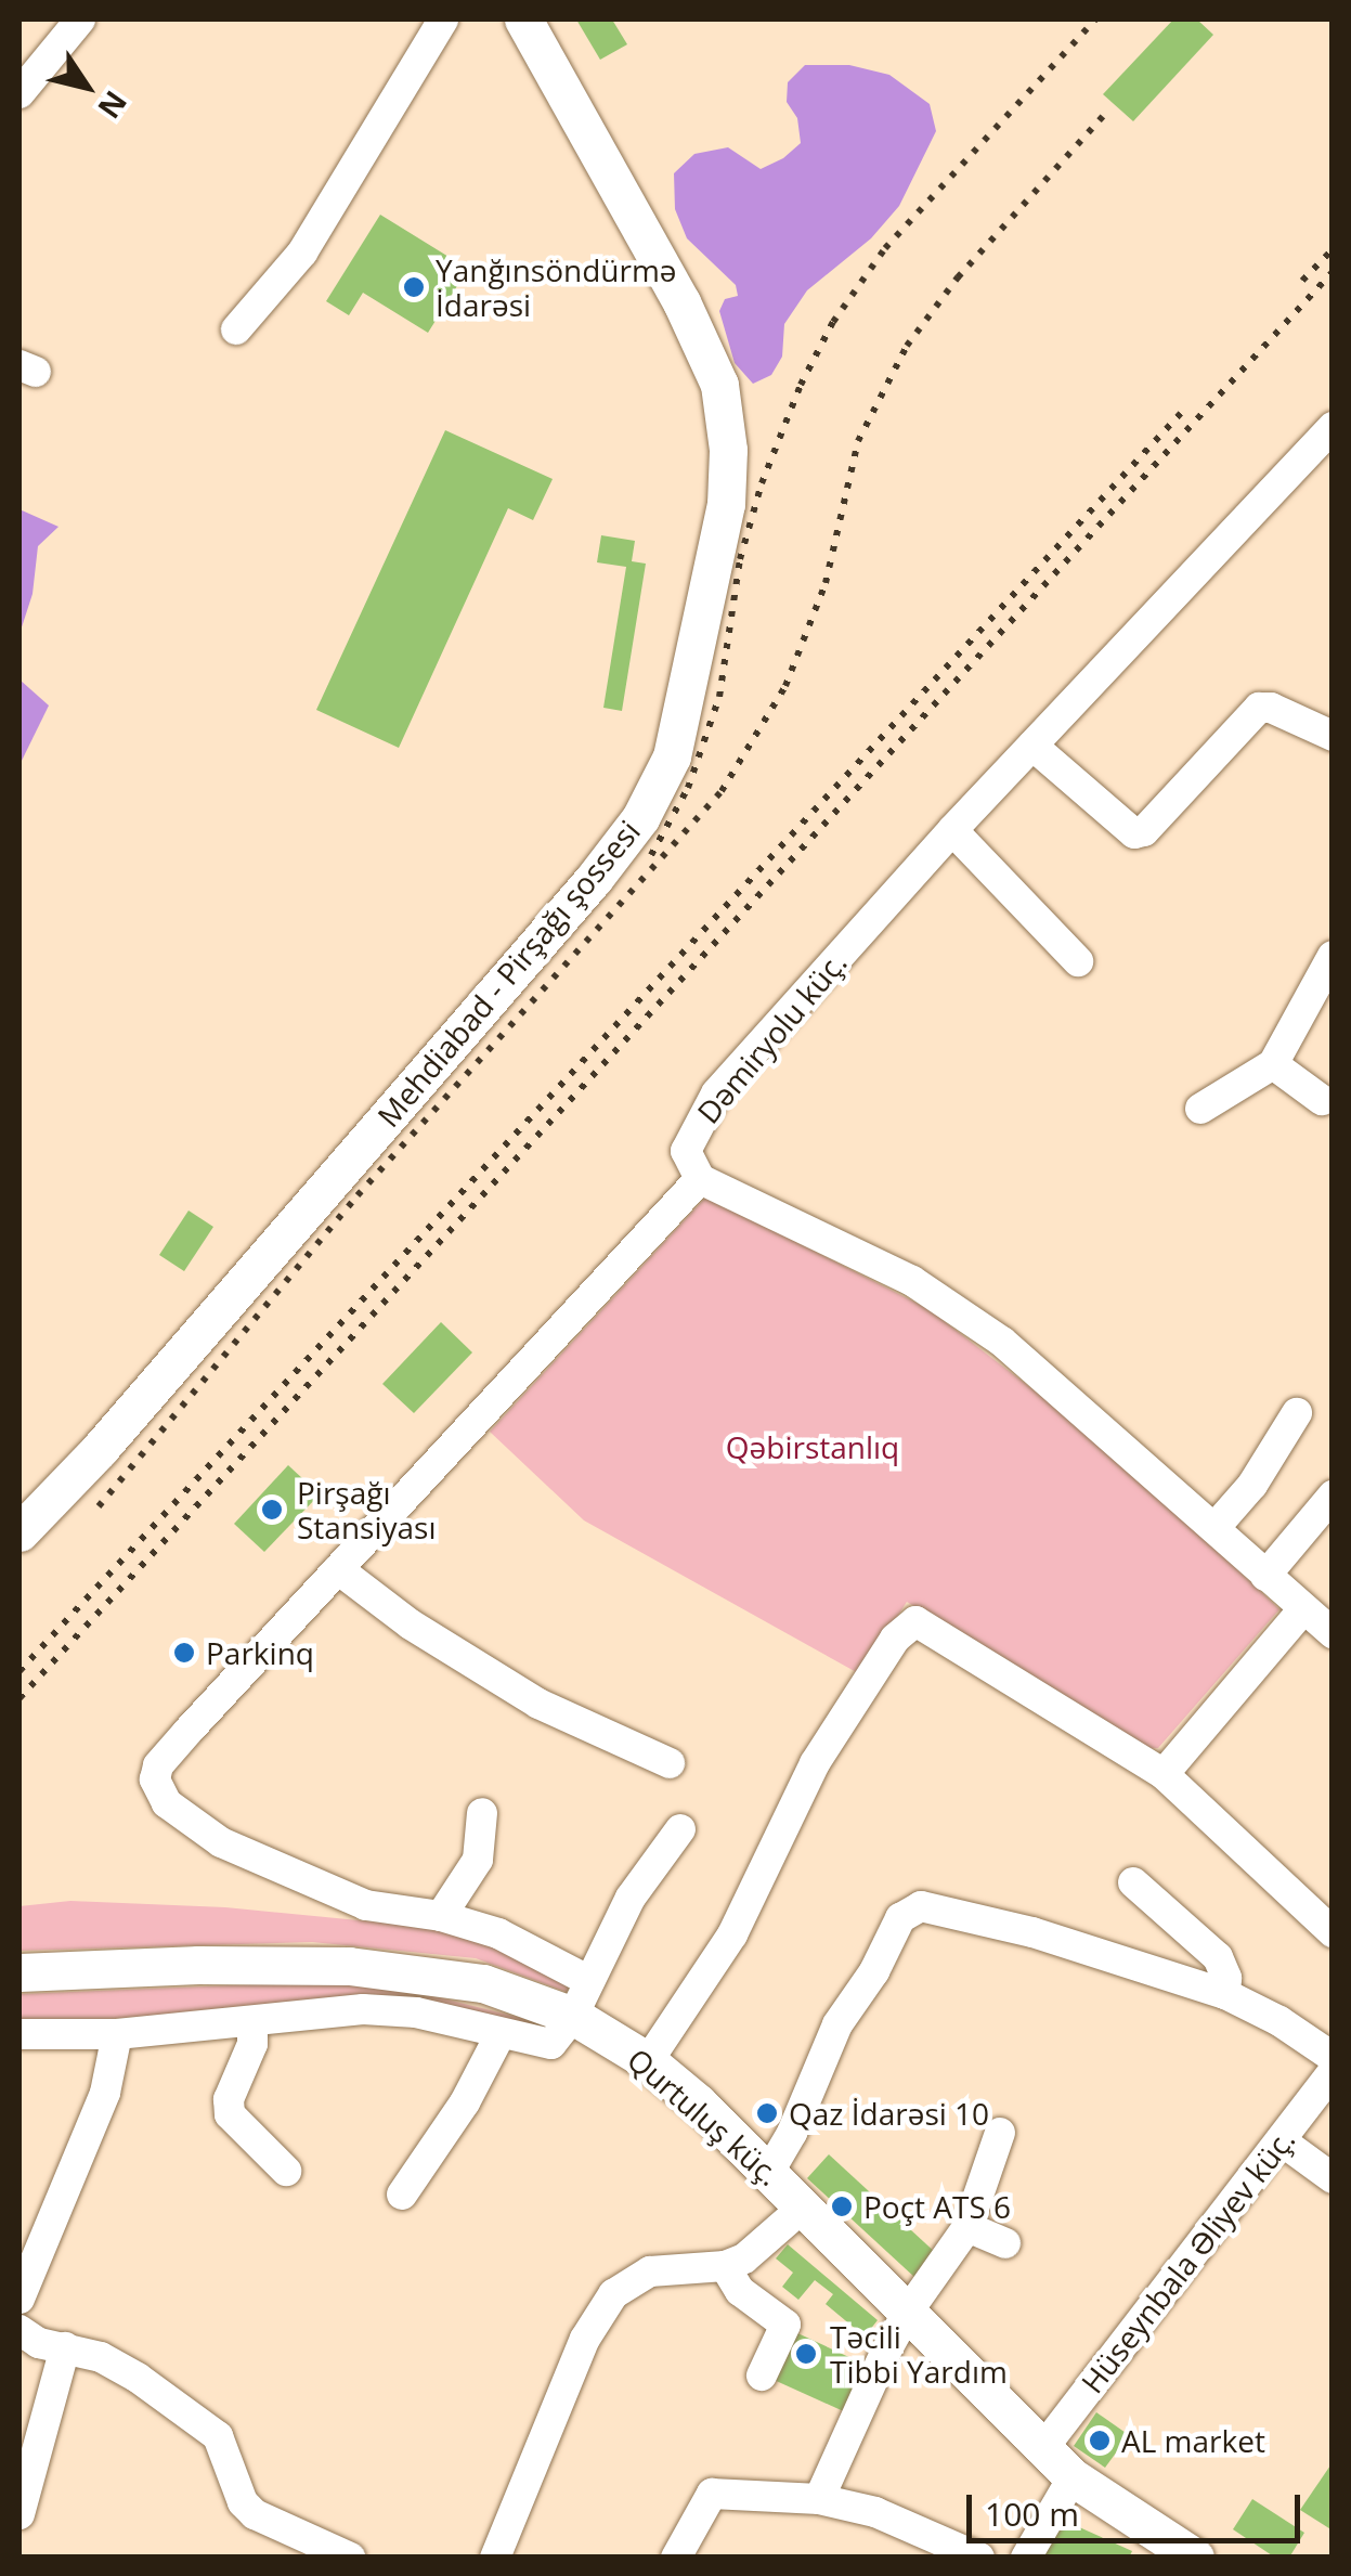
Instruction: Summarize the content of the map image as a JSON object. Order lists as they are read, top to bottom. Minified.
{"streets":{"main road":["Mehdiabad - Pirşağı şossesi","Qurtuluş küç."],"street":["Dəmiryolu küç.","Hüseynbala Əliyev küç."]},"crossings":[["Qurtuluş küç.","Hüseynbala Əliyev küç."]],"parks":["Qəbirstanlıq"],"places":["Yanğınsöndürmə İdarəsi","Pirşağı Stansiyası","Parkinq","Qaz İdarəsi 10","Poçt ATS 6","Təcili Tibbi Yardım","AL market"],"scale_bar":"100 m","north":"bottom right"}
